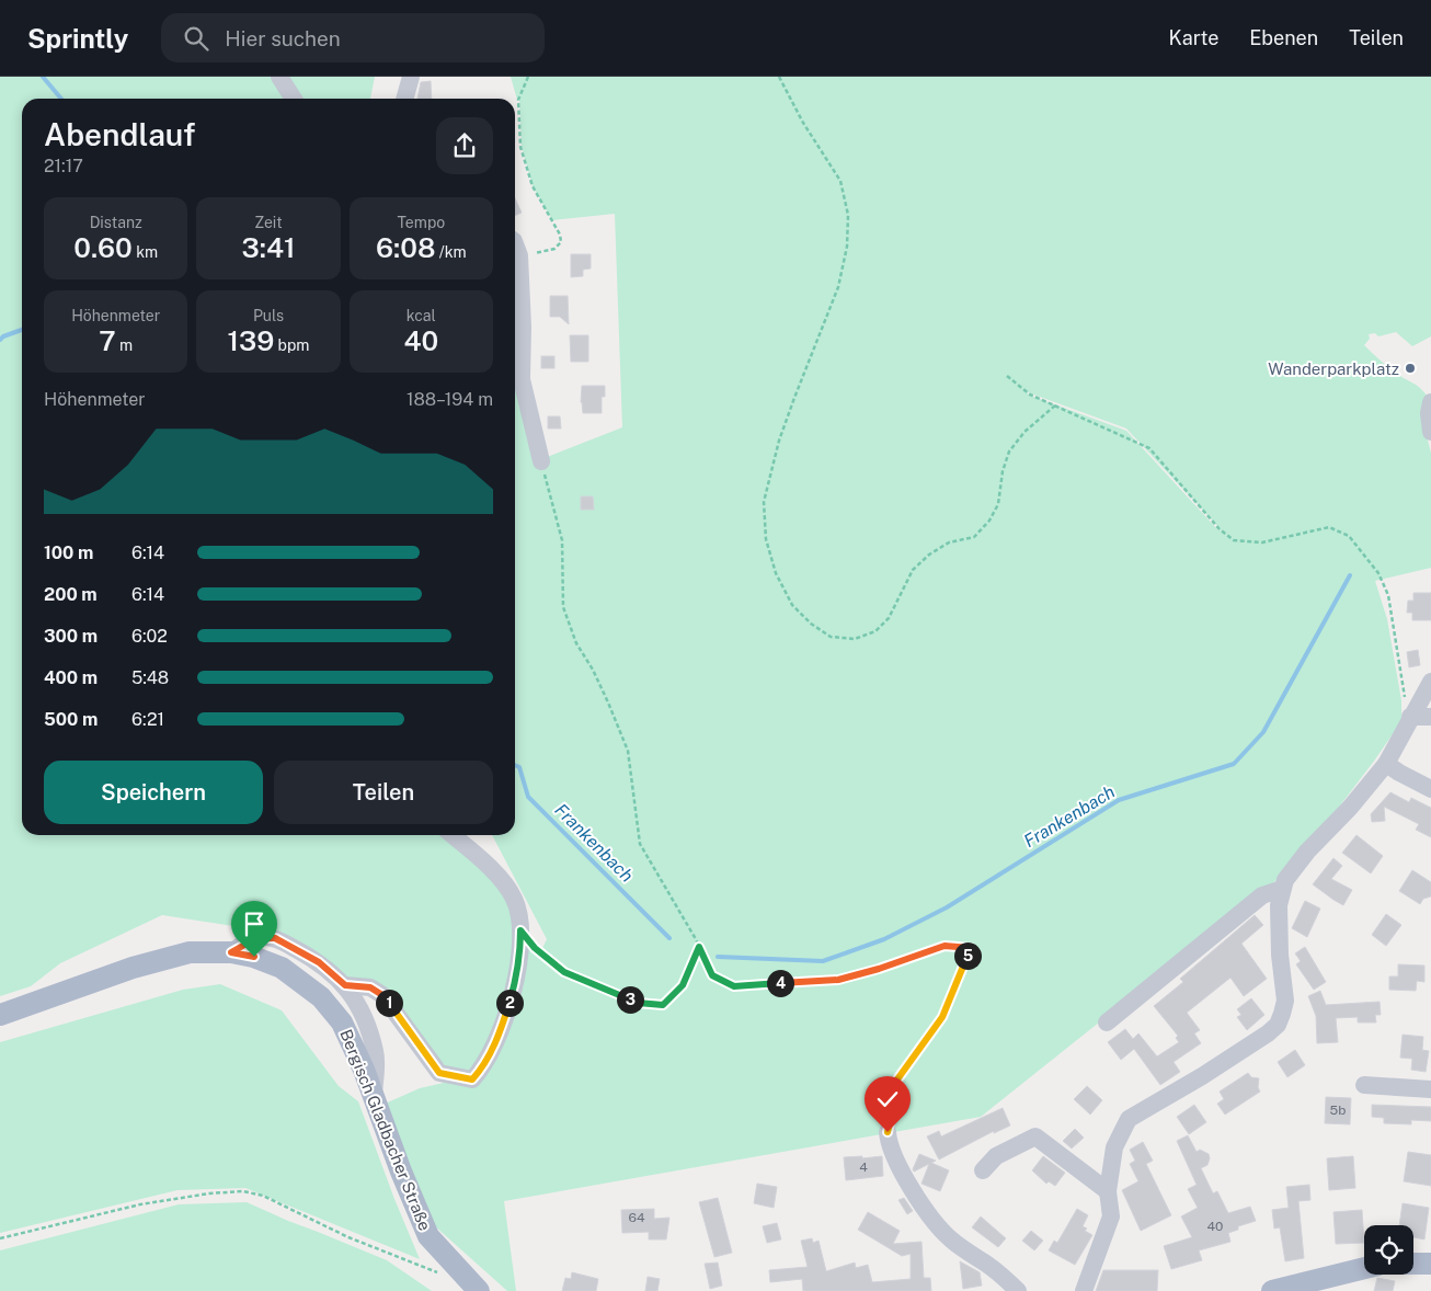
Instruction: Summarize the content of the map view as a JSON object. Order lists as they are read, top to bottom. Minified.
{"streets":{"main road":["Bergisch Gladbacher Straße"]},"water":["Frankenbach"],"places":["Wanderparkplatz"],"house_numbers":["5b","4","64","40"],"page":{"header":"Sprintly","search":"Hier suchen","nav":["Karte","Ebenen","Teilen"],"heading":["Abendlauf","21:17"],"stats":[["Distanz","0.60 km"],["Zeit","3:41"],["Tempo","6:08 /km"],["Höhenmeter","7 m"],["Puls","139 bpm"],["kcal","40"]],"chart":["Höhenmeter","188–194 m"],"list":[{"name":"100 m","note":"6:14"},{"name":"200 m","note":"6:14"},{"name":"300 m","note":"6:02"},{"name":"400 m","note":"5:48"},{"name":"500 m","note":"6:21"}],"buttons":["Speichern","Teilen"],"pins":["5","4","3","1","2"]}}
